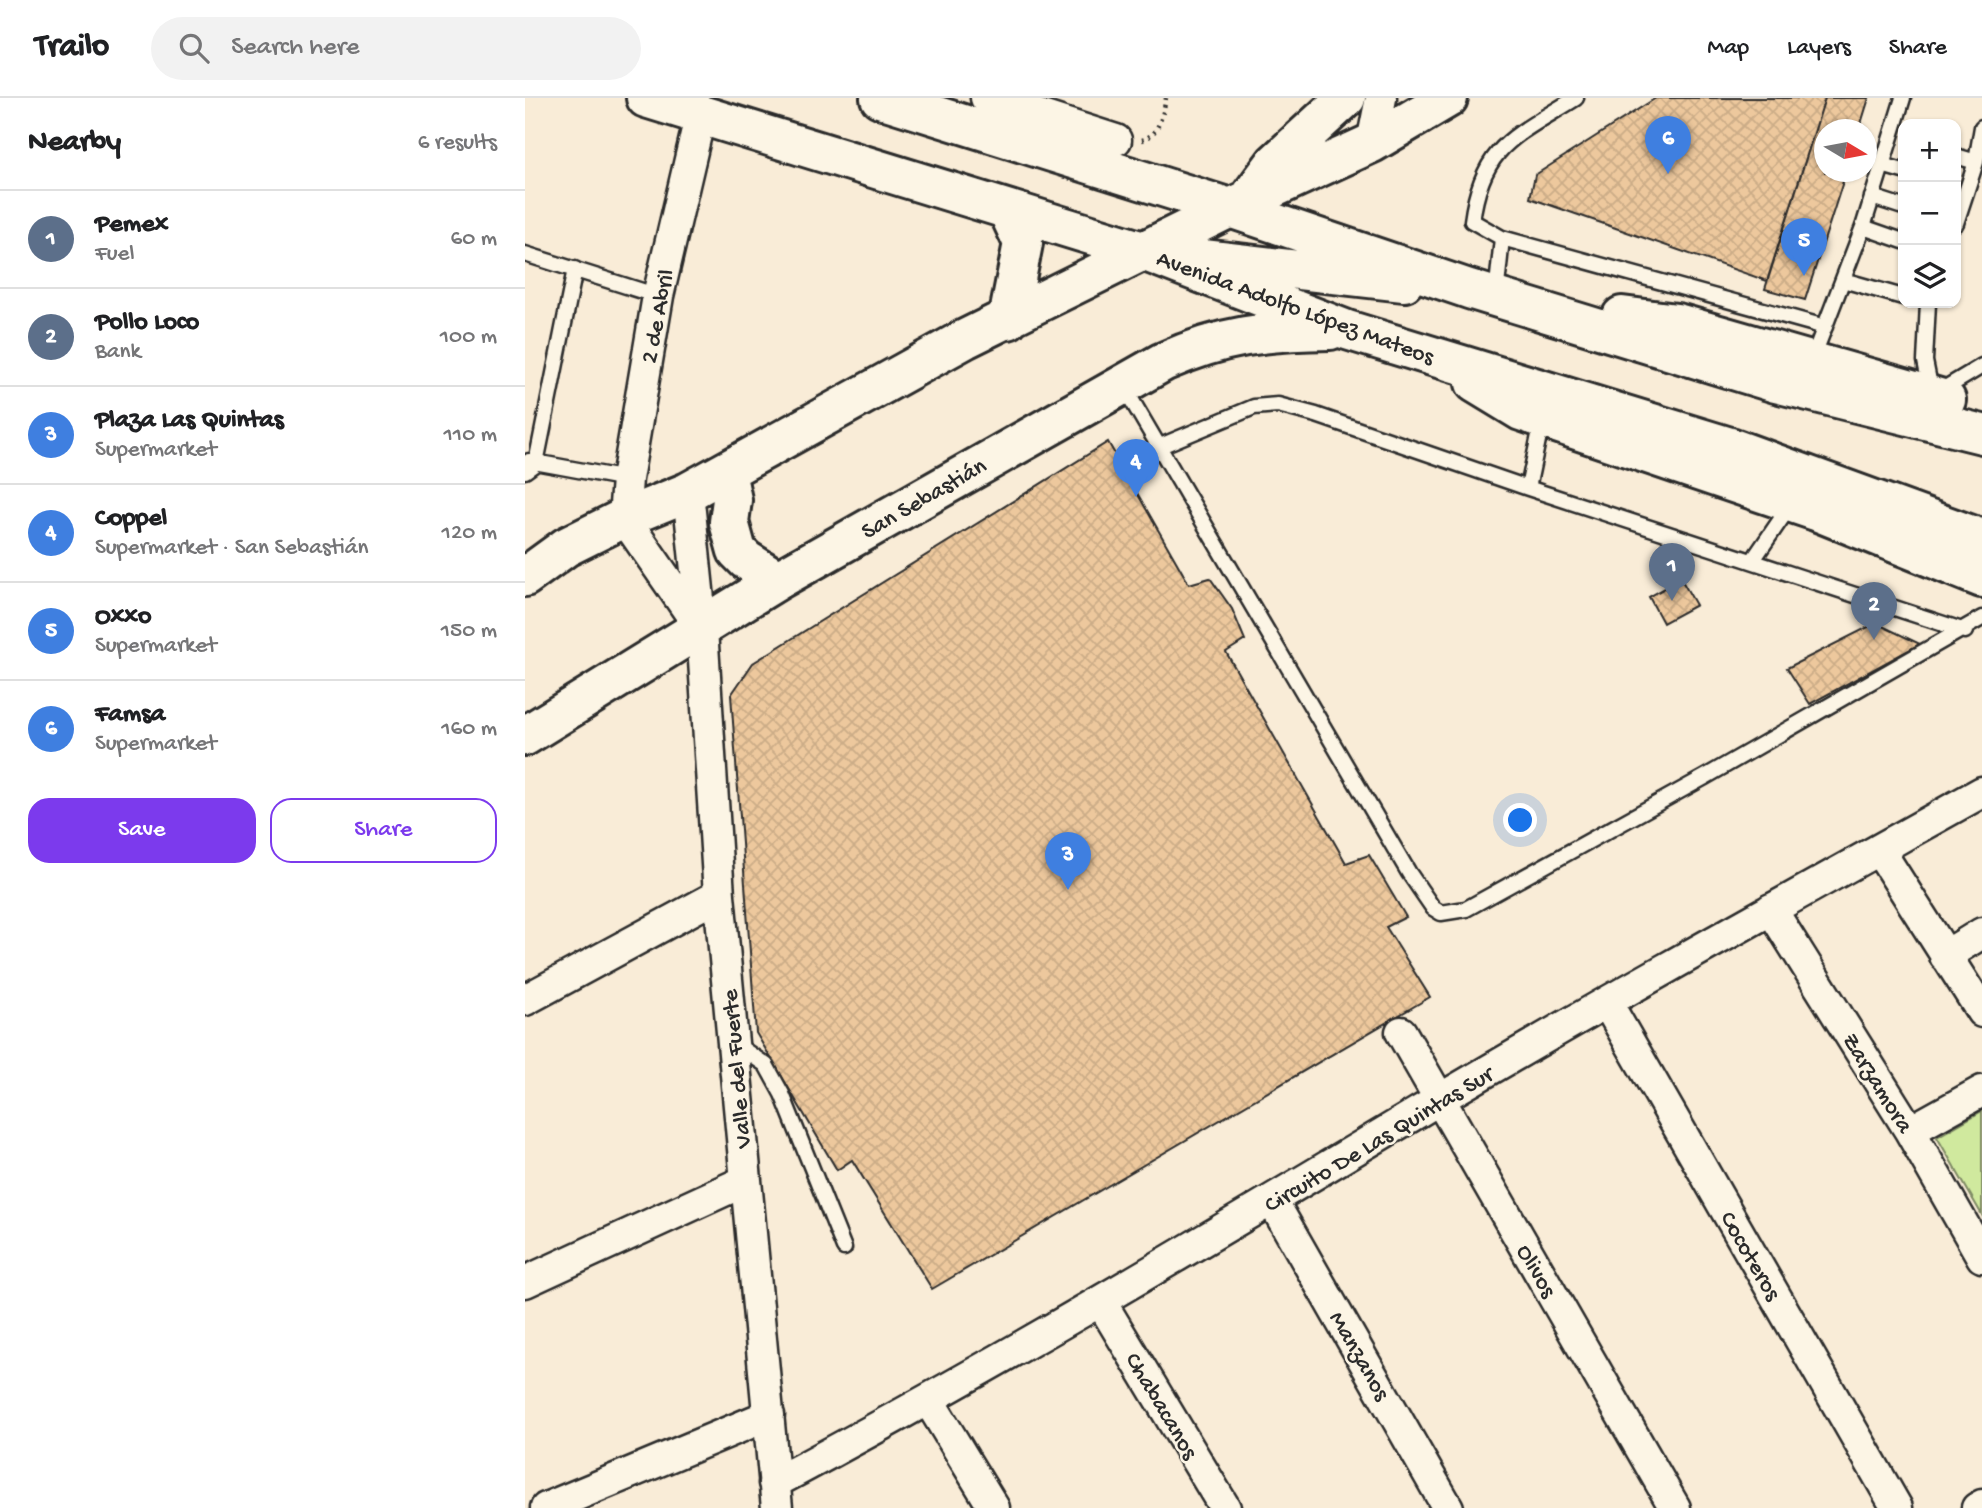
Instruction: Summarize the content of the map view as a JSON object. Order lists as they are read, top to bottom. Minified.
{"streets":{"main road":["Avenida Adolfo López Mateos","San Sebastián"],"street":["2 de Abril","Valle del Fuerte","Zarzamora","Circuito De Las Quintas Sur","Cocoteros","Olivos","Manzanos","Chabacanos"]},"crossings":[["Avenida Adolfo López Mateos","2 de Abril"],["Avenida Adolfo López Mateos","San Sebastián"],["San Sebastián","Valle del Fuerte"],["Valle del Fuerte","Circuito De Las Quintas Sur"],["Zarzamora","Circuito De Las Quintas Sur"],["Circuito De Las Quintas Sur","Cocoteros"],["Circuito De Las Quintas Sur","Olivos"],["Circuito De Las Quintas Sur","Manzanos"],["Circuito De Las Quintas Sur","Chabacanos"]],"north":"right","page":{"header":"Trailo","search":"Search here","nav":["Map","Layers","Share"],"heading":["Nearby","6 results"],"pins":["6","5","4","1","2","3"],"map_buttons":["+","−"],"list":[{"mark":"1","name":"Pemex","note":"Fuel","value":"60 m"},{"mark":"2","name":"Pollo Loco","note":"Bank","value":"100 m"},{"mark":"3","name":"Plaza Las Quintas","note":"Supermarket","value":"110 m"},{"mark":"4","name":"Coppel","note":"Supermarket · San Sebastián","value":"120 m"},{"mark":"5","name":"Oxxo","note":"Supermarket","value":"150 m"},{"mark":"6","name":"Famsa","note":"Supermarket","value":"160 m"}],"buttons":["Save","Share"]}}
